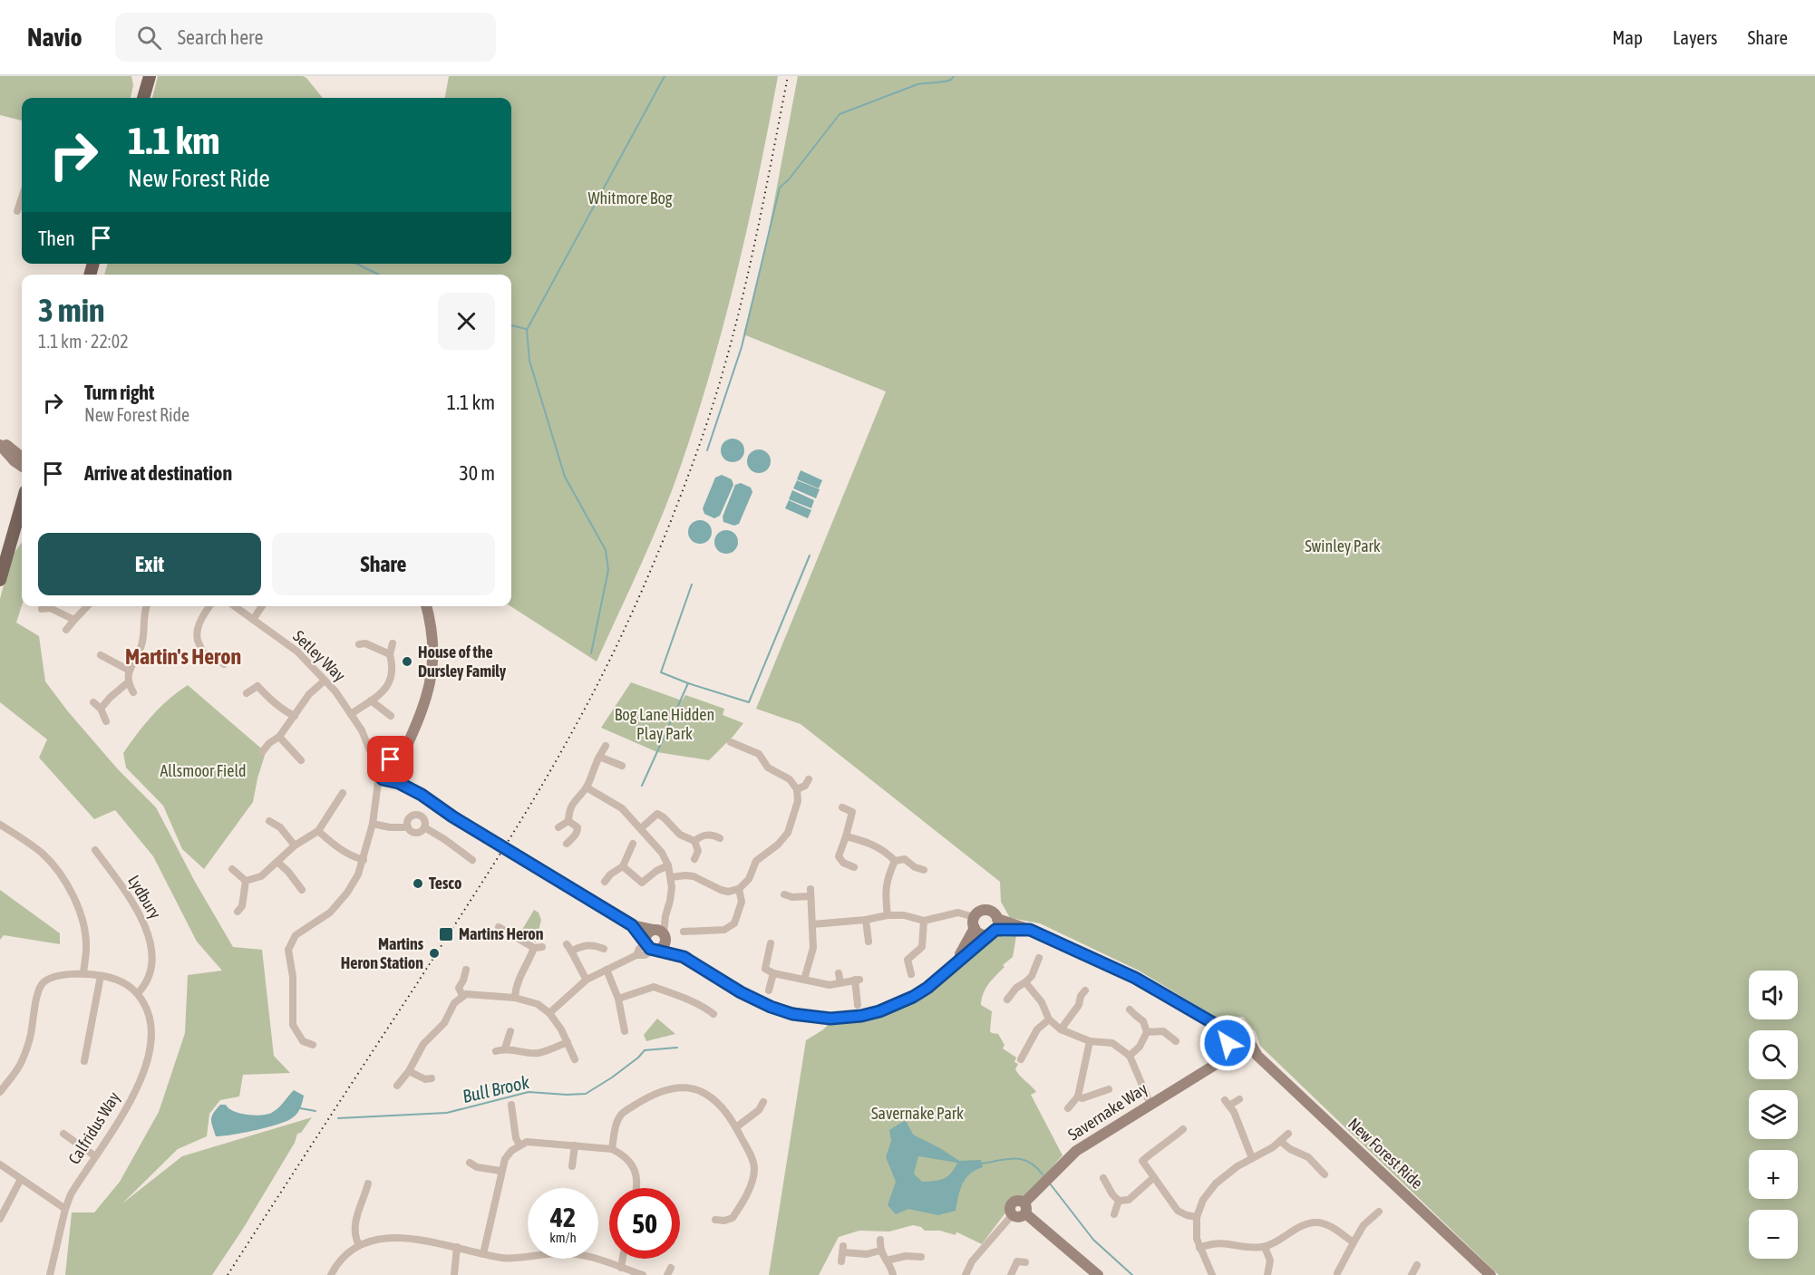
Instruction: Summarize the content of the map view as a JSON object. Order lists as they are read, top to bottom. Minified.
{"streets":{"main road":["Savernake Way","New Forest Ride"],"street":["Setley Way","Lydbury","Calfridus Way"]},"crossings":[["Lydbury","Calfridus Way"],["Savernake Way","New Forest Ride"]],"districts":["Martin's Heron"],"water":["Bull Brook"],"parks":["Whitmore Bog","Swinley Park","Bog Lane Hidden Play Park","Allsmoor Field","Savernake Park"],"places":{"other":["House of the Dursley Family","Tesco","Martins Heron Station"],"transit":["Martins Heron"]},"page":{"header":"Navio","search":"Search here","nav":["Map","Layers","Share"],"turn":["1.1 km","New Forest Ride"],"then":"Then","heading":["3 min","1.1 km · 22:02"],"list":[{"name":"Turn right","note":"New Forest Ride","value":"1.1 km"},{"name":"Arrive at destination","value":"30 m"}],"buttons":["Exit","Share"],"map_buttons":["+","−"],"speed":"42 km/h","limit":"50"}}
